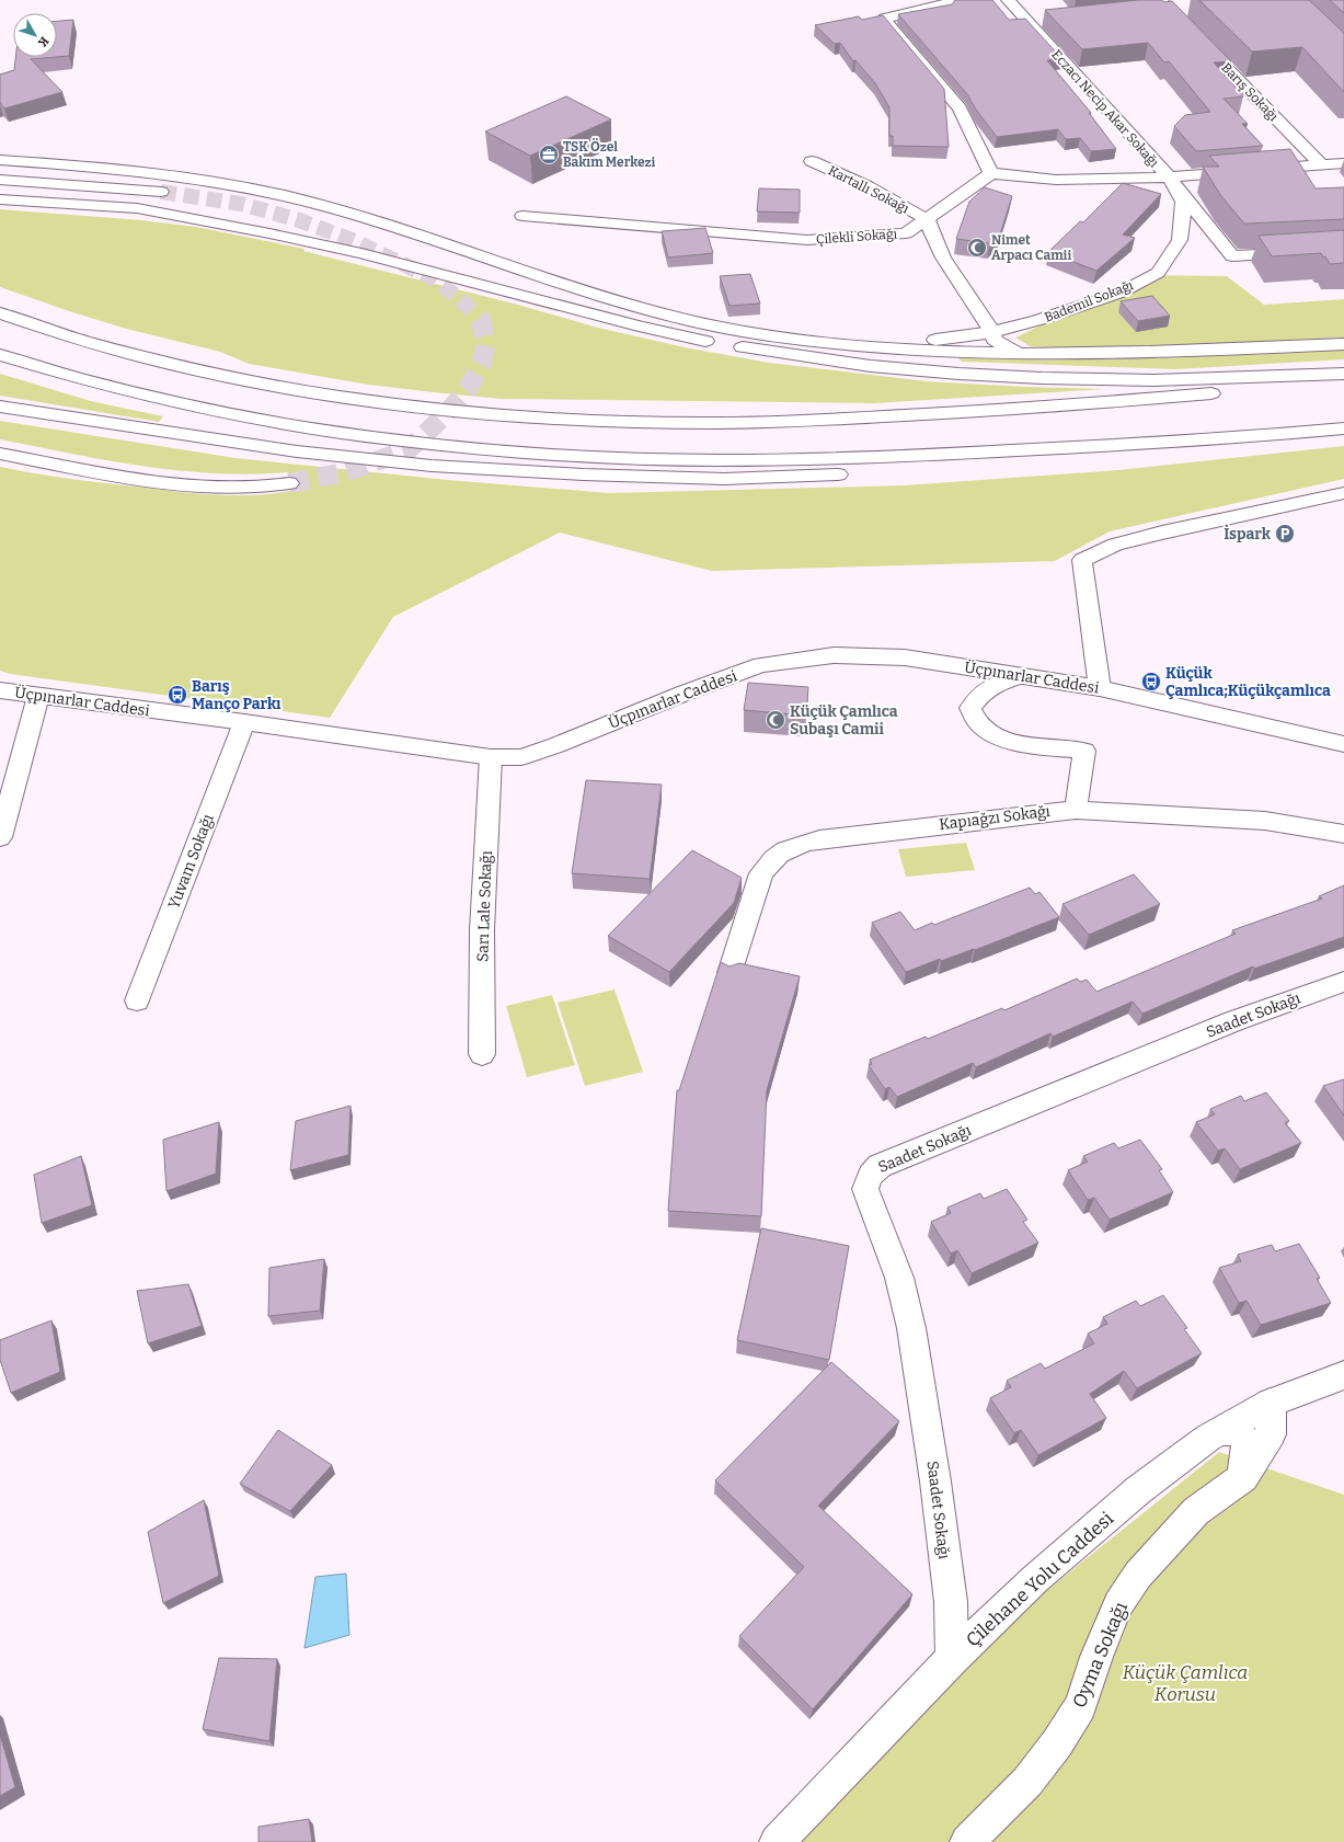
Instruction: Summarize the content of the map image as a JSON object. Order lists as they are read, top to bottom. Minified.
{"streets":{"main road":["Barış Sokağı","Eczacı Necip Akar Sokağı","Kartallı Sokağı","Çilekli Sokağı","Bademil Sokağı","Üçpınarlar Caddesi","Kapıağzı Sokağı","Yuvam Sokağı","Sarı Lale Sokağı","Saadet Sokağı","Çilehane Yolu Caddesi","Oyma Sokağı"]},"crossings":[["Barış Sokağı","Eczacı Necip Akar Sokağı"],["Eczacı Necip Akar Sokağı","Çilekli Sokağı"],["Eczacı Necip Akar Sokağı","Bademil Sokağı"],["Kartallı Sokağı","Çilekli Sokağı"],["Üçpınarlar Caddesi","Yuvam Sokağı"],["Üçpınarlar Caddesi","Sarı Lale Sokağı"],["Saadet Sokağı","Çilehane Yolu Caddesi"],["Çilehane Yolu Caddesi","Oyma Sokağı"]],"parks":["Küçük Çamlıca Korusu"],"places":{"office":["TSK Özel Bakım Merkezi"],"mosque":["Nimet Arpacı Camii","Küçük Çamlıca Subaşı Camii"],"parking":["İspark"],"bus stop":["Küçük Çamlıca;Küçükçamlıca","Barış Manço Parkı"]},"north":"bottom right"}
